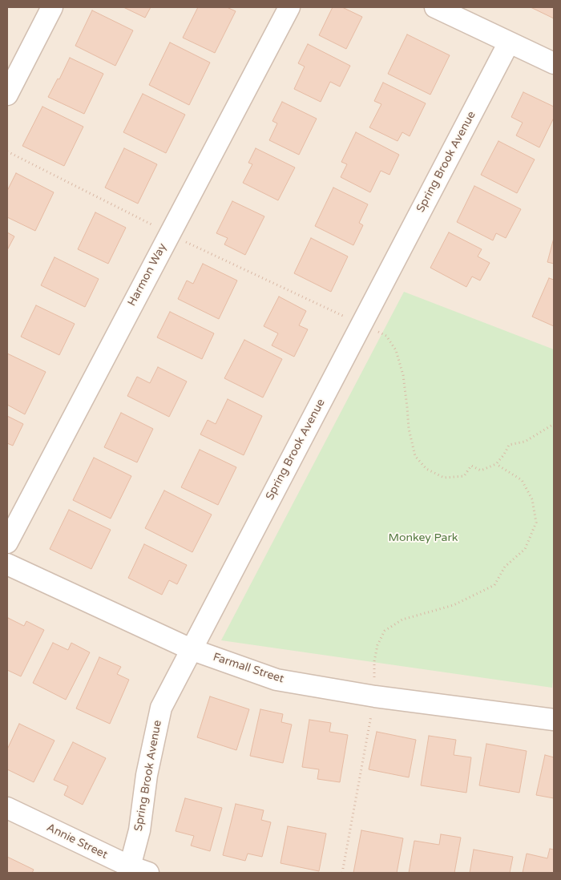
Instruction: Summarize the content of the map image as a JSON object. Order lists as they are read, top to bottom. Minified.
{"streets":{"street":["Spring Brook Avenue","Harmon Way","Farmall Street","Annie Street"]},"crossings":[["Spring Brook Avenue","Farmall Street"],["Spring Brook Avenue","Annie Street"]],"parks":["Monkey Park"]}
